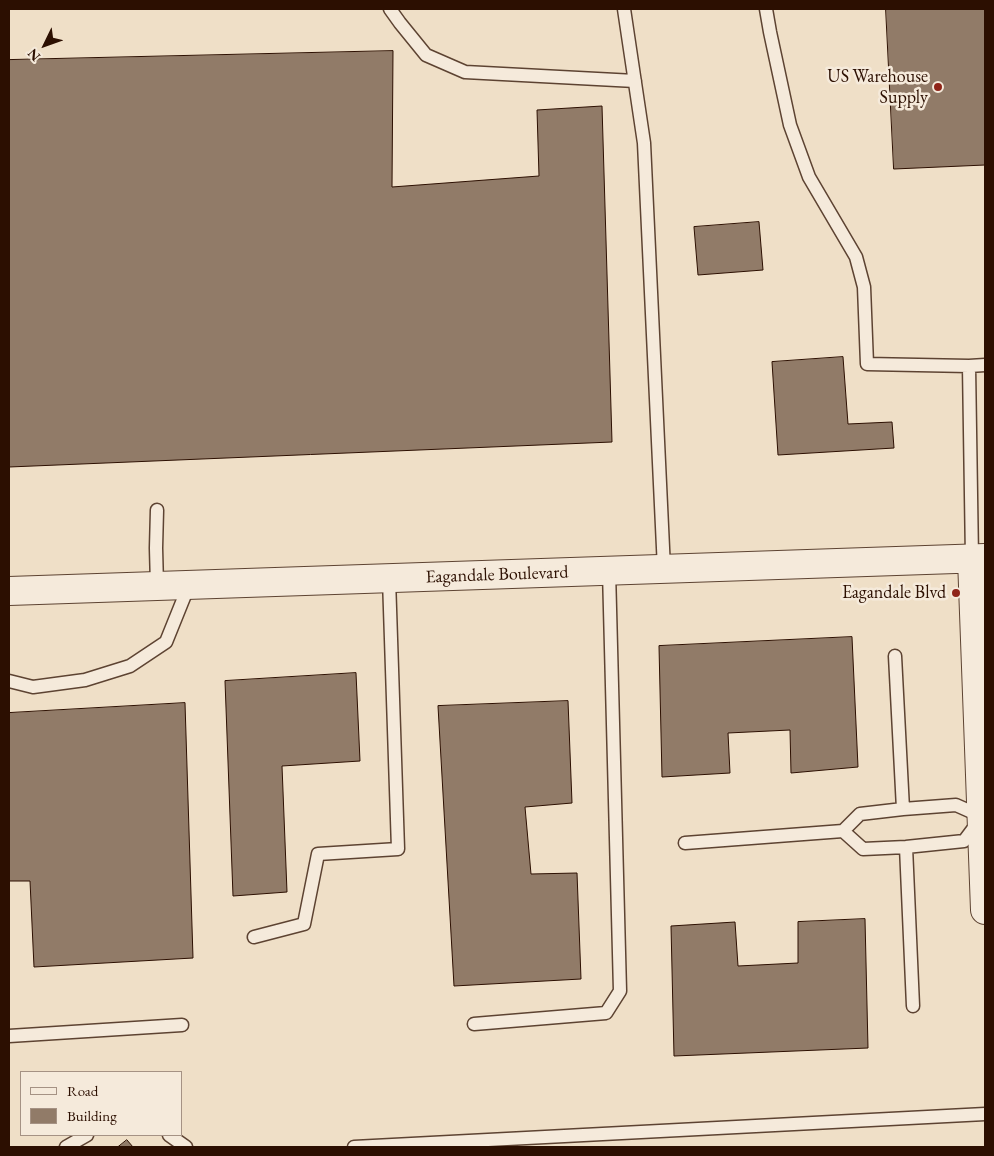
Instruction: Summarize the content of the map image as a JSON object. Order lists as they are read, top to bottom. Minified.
{"streets":{"street":["Eagandale Boulevard"]},"places":["US Warehouse Supply","Eagandale Blvd"],"legend":["Road","Building"],"north":"bottom left"}
